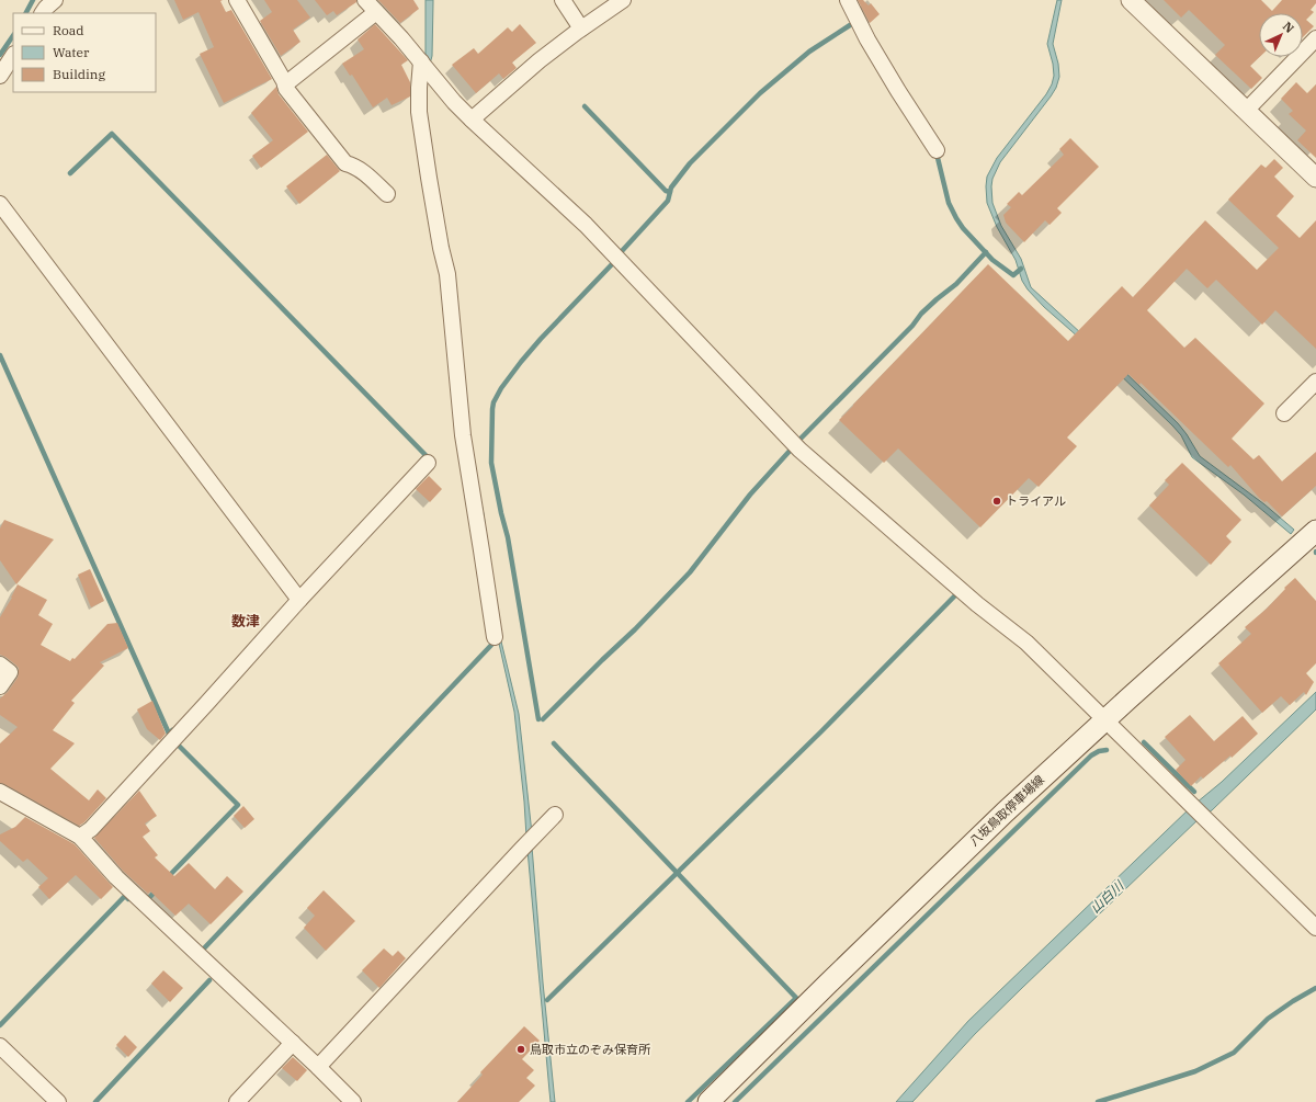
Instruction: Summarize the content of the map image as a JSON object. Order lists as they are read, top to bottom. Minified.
{"streets":{"main road":["八坂鳥取停車場線"]},"districts":["数津"],"water":["山白川"],"places":["トライアル","鳥取市立のぞみ保育所"],"legend":["Road","Water","Building"],"north":"top right"}
